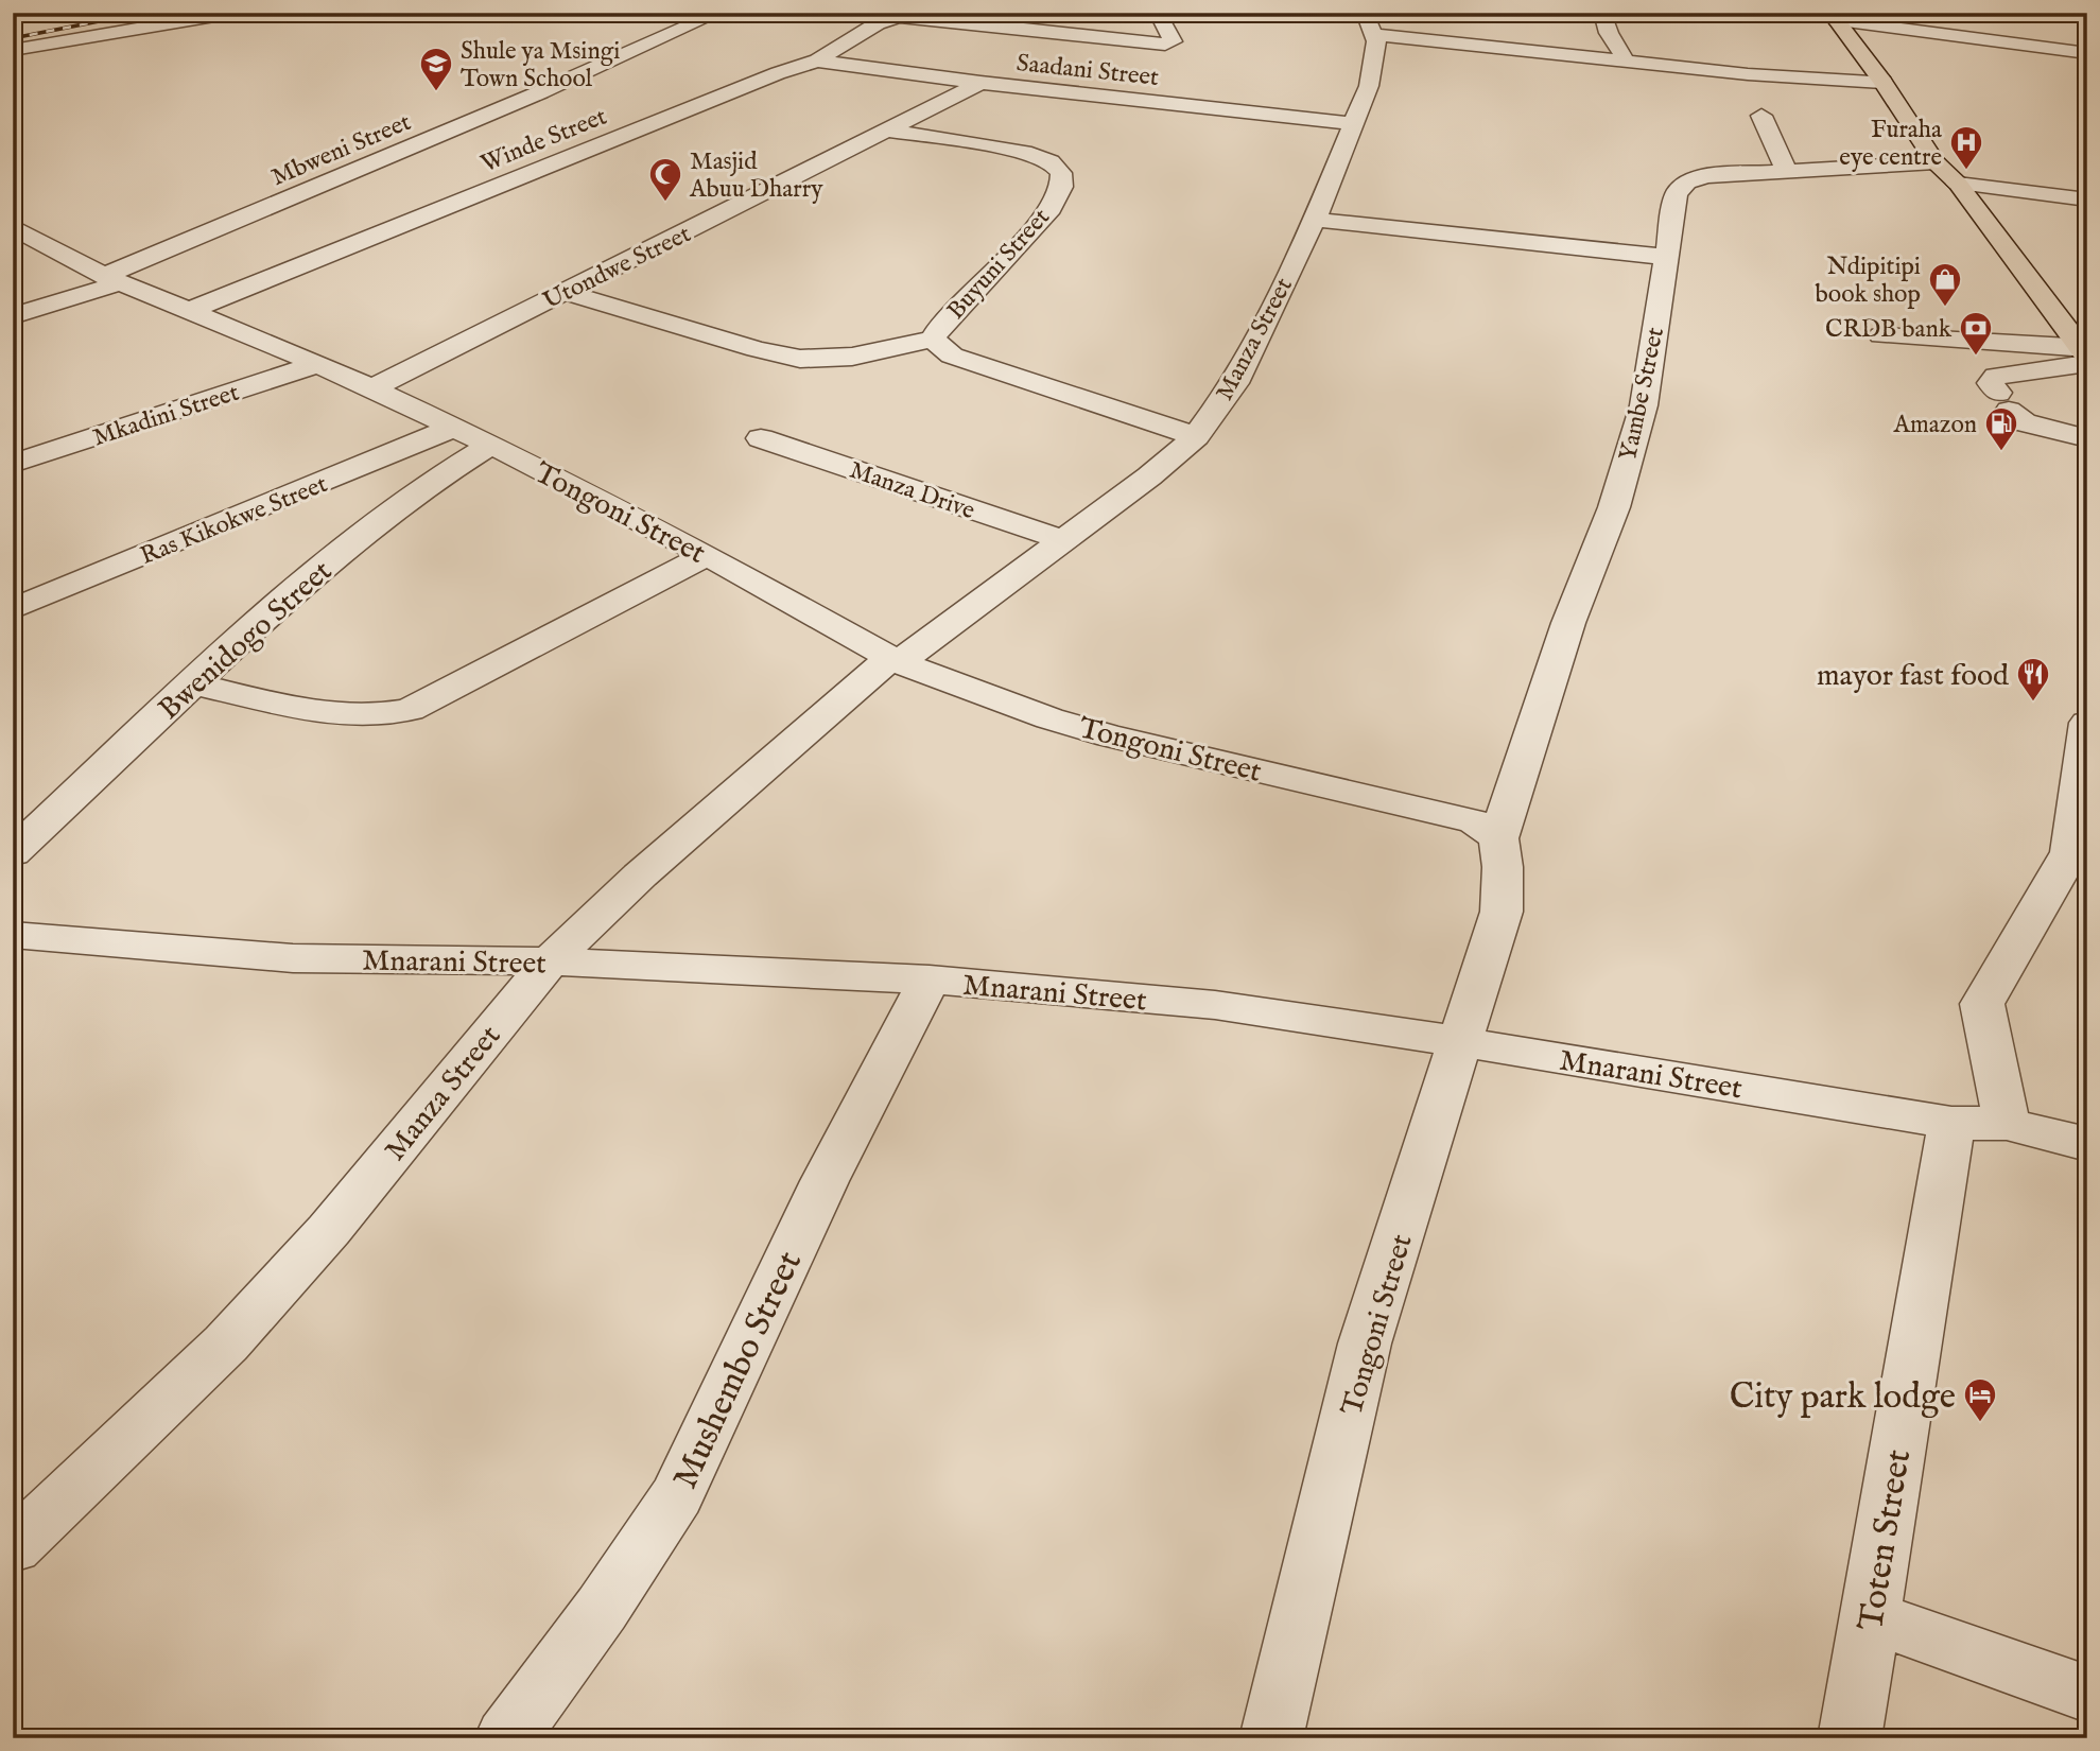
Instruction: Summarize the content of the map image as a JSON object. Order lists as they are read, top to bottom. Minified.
{"streets":{"street":["Saadani Street","Winde Street","Mbweni Street","Buyuni Street","Utondwe Street","Manza Street","Yambe Street","Mkadini Street","Manza Drive","Tongoni Street","Ras Kikokwe Street","Bwenidogo Street","Mnarani Street","Mushembo Street","Toten Street"]},"crossings":[["Saadani Street","Winde Street"],["Saadani Street","Utondwe Street"],["Saadani Street","Manza Street"],["Winde Street","Tongoni Street"],["Mbweni Street","Tongoni Street"],["Buyuni Street","Utondwe Street"],["Buyuni Street","Manza Street"],["Utondwe Street","Tongoni Street"],["Manza Street","Manza Drive"],["Manza Street","Tongoni Street"],["Manza Street","Mnarani Street"],["Yambe Street","Tongoni Street"],["Mkadini Street","Tongoni Street"],["Tongoni Street","Ras Kikokwe Street"],["Tongoni Street","Bwenidogo Street"],["Tongoni Street","Mnarani Street"],["Mnarani Street","Mushembo Street"],["Mnarani Street","Toten Street"]],"places":{"school or university":["Shule ya Msingi Town School"],"hospital":["Furaha eye centre"],"mosque":["Masjid Abuu Dharry"],"shop":["Ndipitipi book shop"],"bank":["CRDB bank"],"fuel station":["Amazon"],"restaurant":["mayor fast food"],"hotel":["City park lodge"]}}
